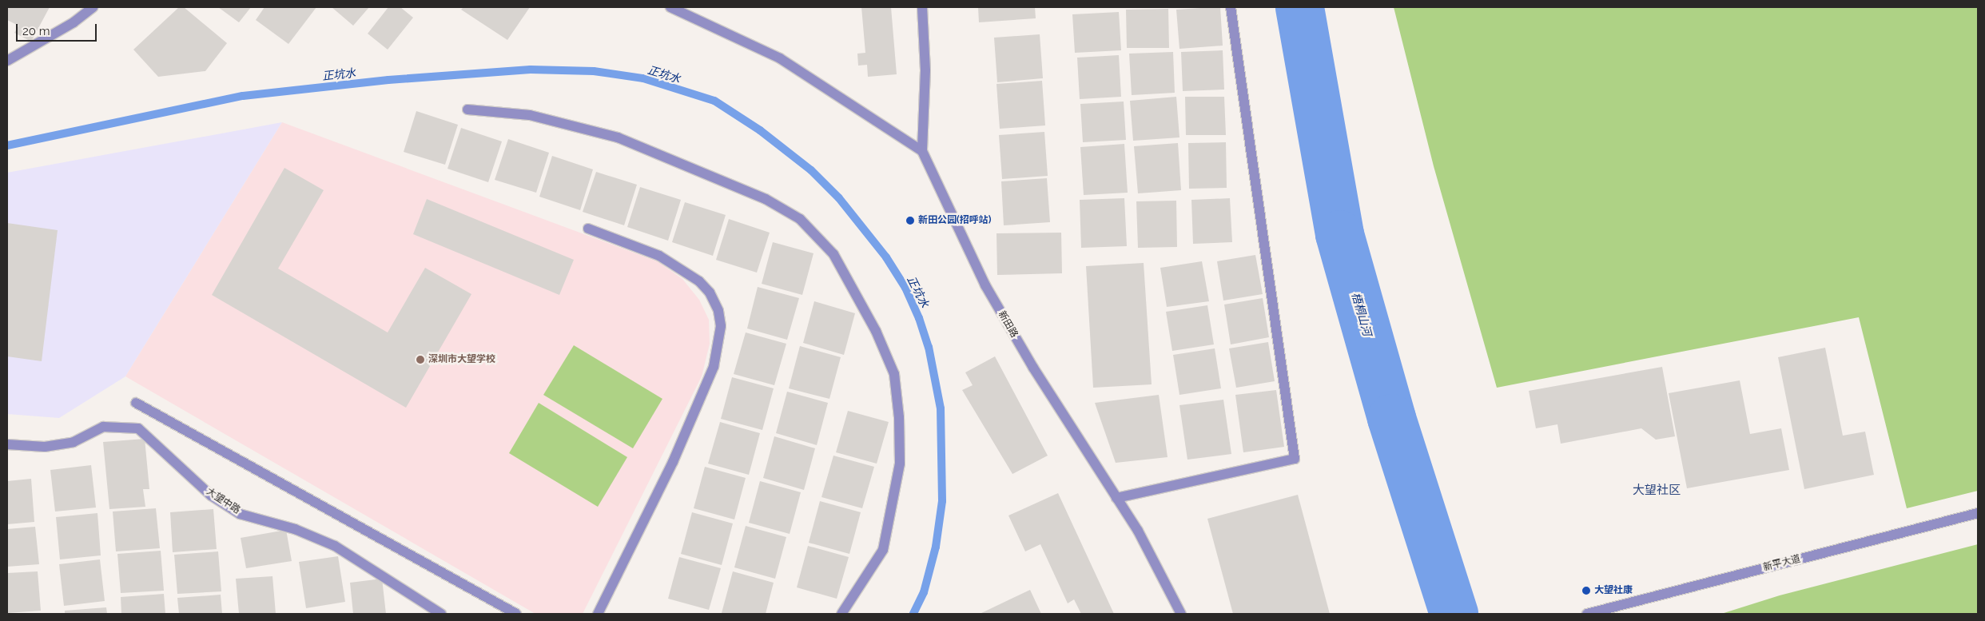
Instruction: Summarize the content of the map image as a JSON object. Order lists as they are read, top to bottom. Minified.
{"streets":{"street":["新田路","大望中路","新平大道"]},"districts":["大望社区"],"water":["正坑水","梧桐山河"],"places":["新田公园(招呼站)","深圳市大望学校","大望社康"],"scale_bar":"20 m"}
